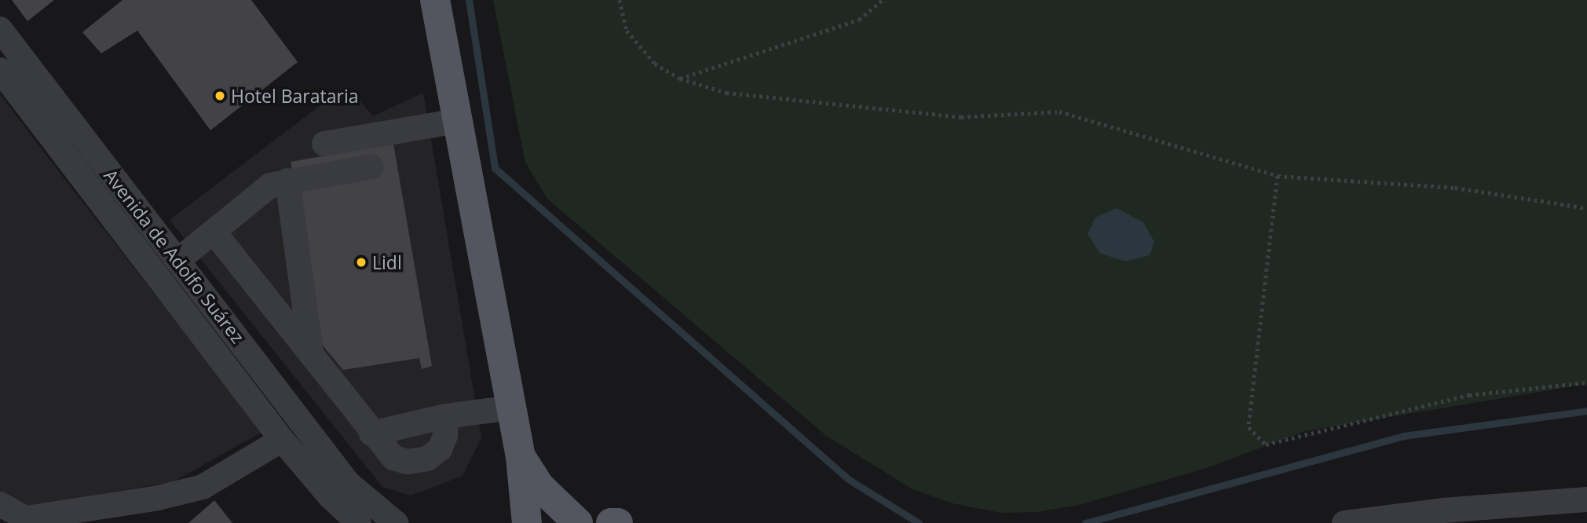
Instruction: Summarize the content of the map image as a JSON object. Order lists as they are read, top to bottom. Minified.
{"streets":{"street":["Avenida de Adolfo Suárez"]},"places":["Hotel Barataria","Lidl"]}
